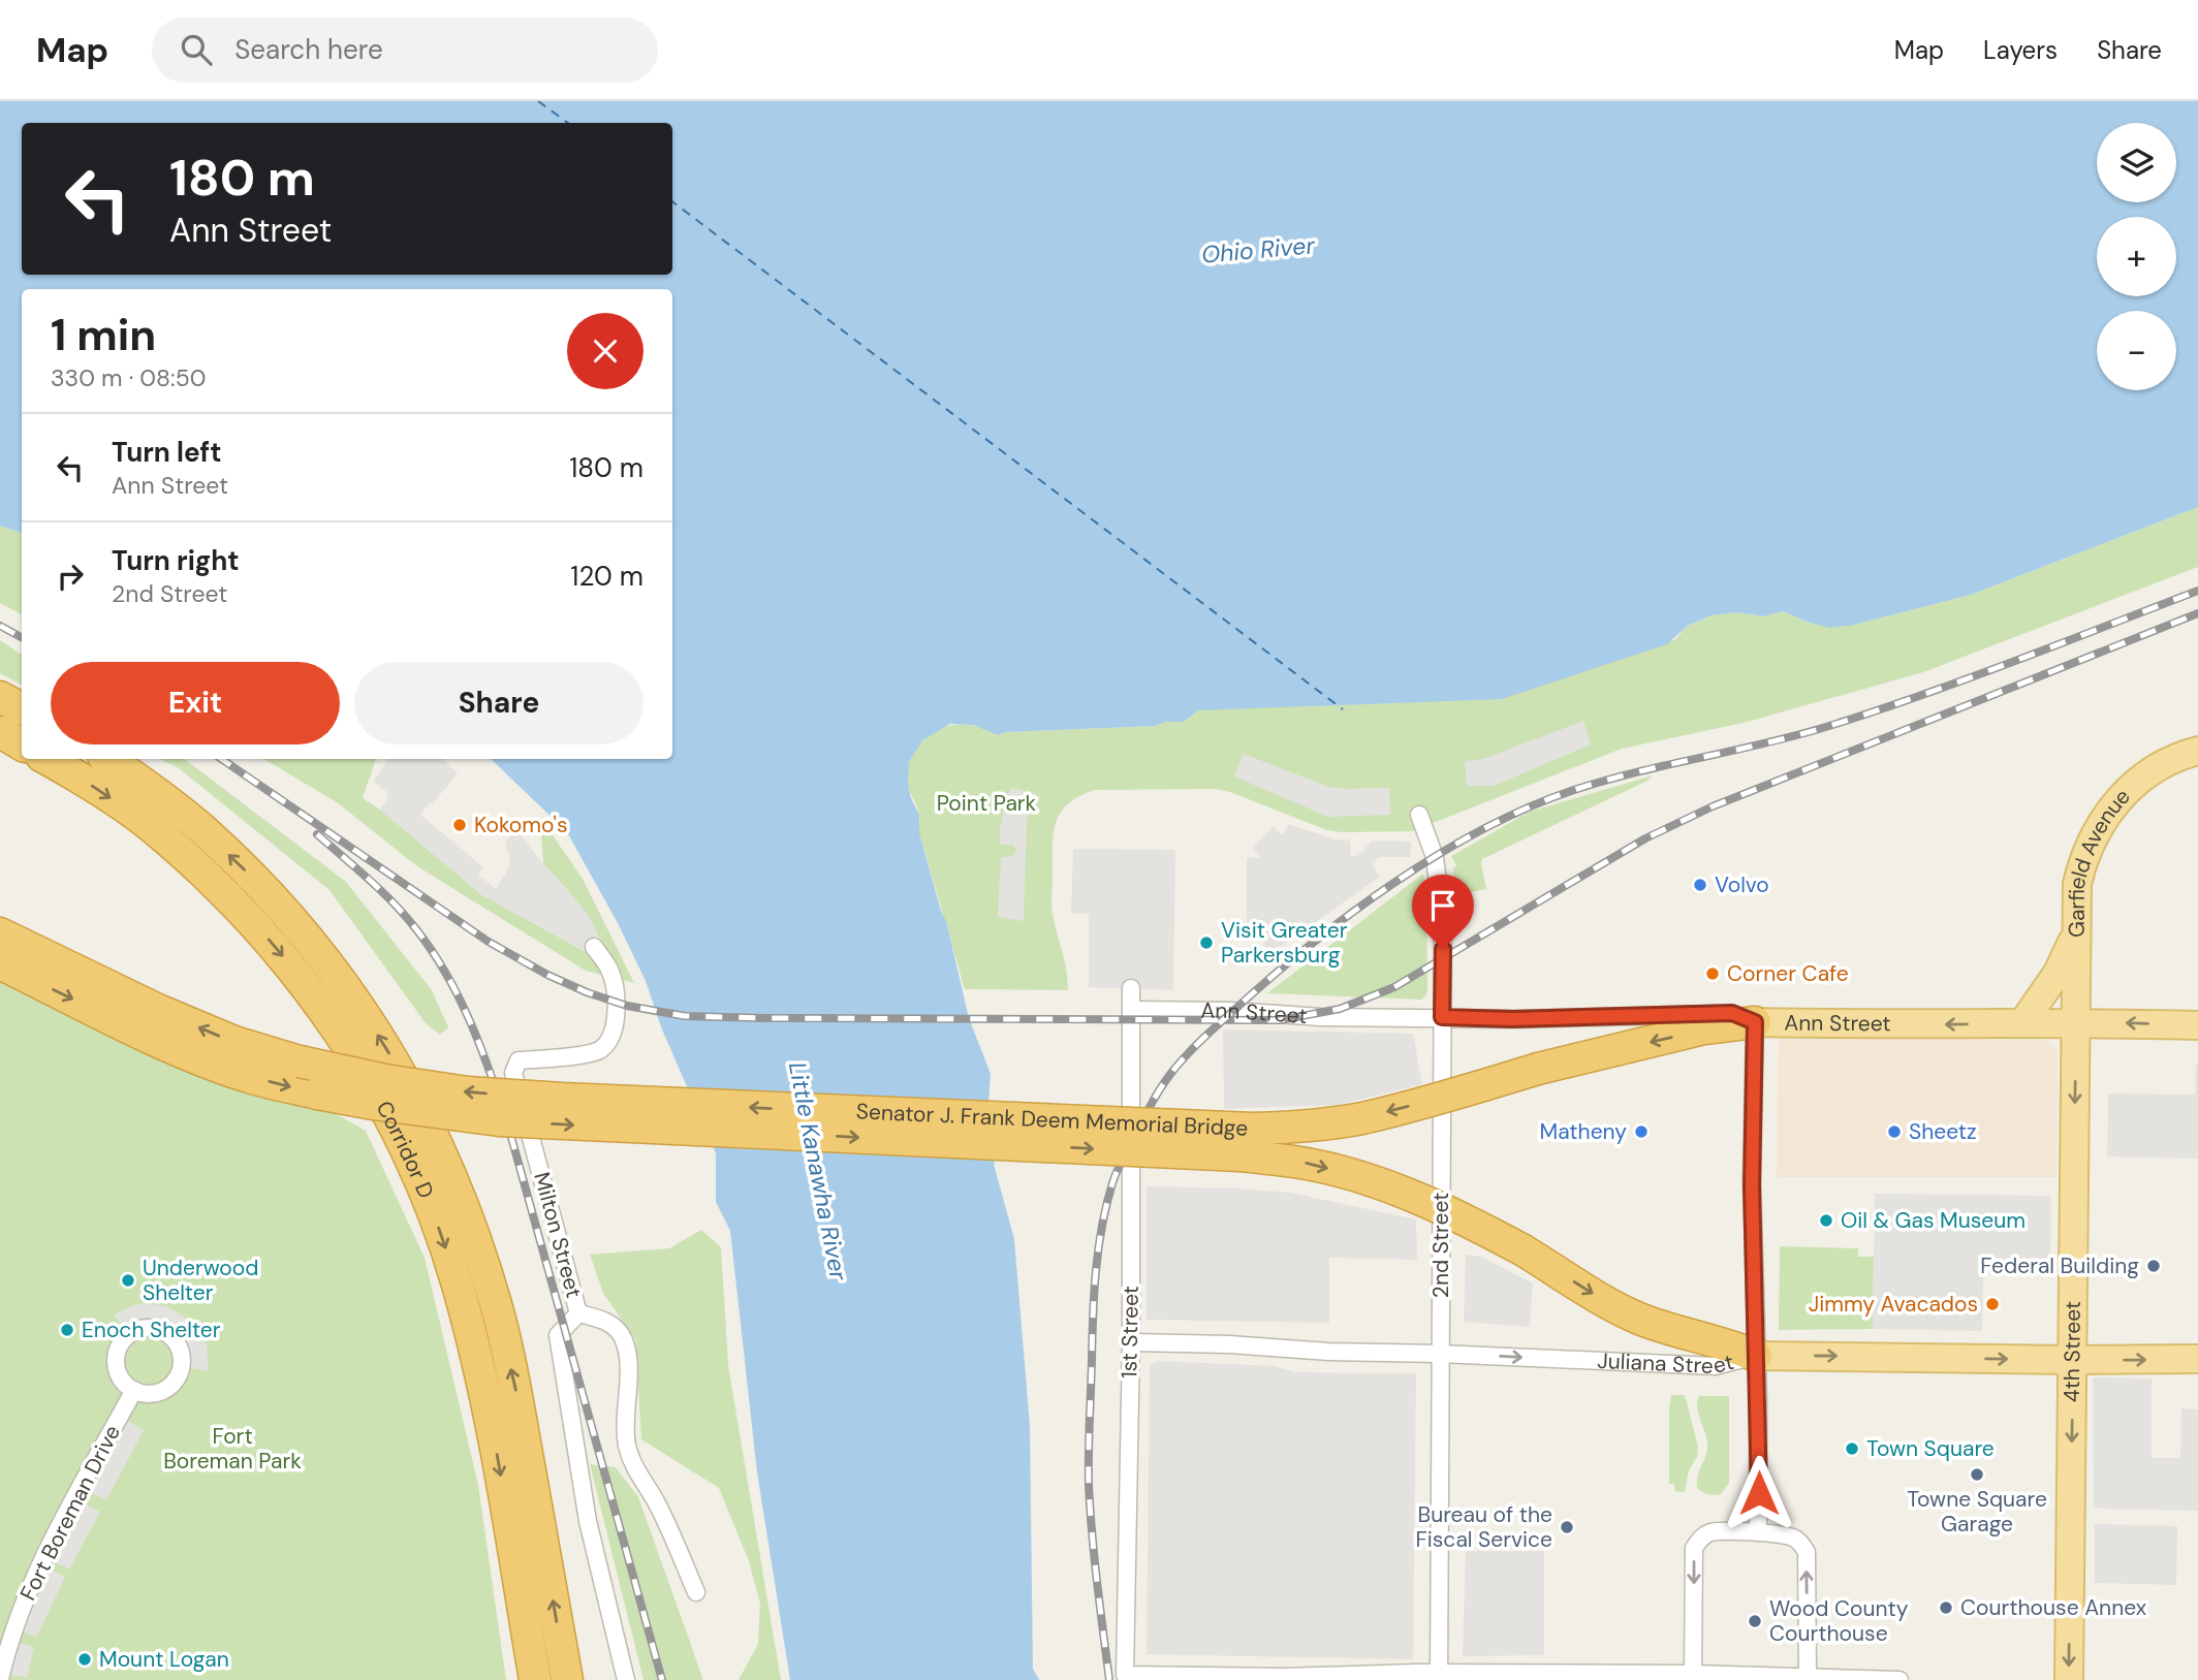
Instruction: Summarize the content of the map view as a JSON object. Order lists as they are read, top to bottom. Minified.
{"streets":{"highway":["Senator J. Frank Deem Memorial Bridge","Corridor D"],"main road":["Garfield Avenue","Ann Street","4th Street","Juliana Street"],"street":["Milton Street","2nd Street","1st Street","Fort Boreman Drive"]},"crossings":[["Garfield Avenue","Ann Street"],["Garfield Avenue","4th Street"],["Ann Street","Senator J. Frank Deem Memorial Bridge"],["Ann Street","2nd Street"],["Ann Street","1st Street"],["Ann Street","4th Street"],["Senator J. Frank Deem Memorial Bridge","Juliana Street"],["2nd Street","1st Street"],["2nd Street","Juliana Street"],["1st Street","Juliana Street"],["4th Street","Juliana Street"]],"one_way":["Ann Street","4th Street","Juliana Street"],"water":["Ohio River","Little Kanawha River"],"parks":["Point Park","Fort Boreman Park"],"places":["Kokomo's","Volvo","Visit Greater Parkersburg","Corner Cafe","Matheny","Sheetz","Oil & Gas Museum","Federal Building","Underwood Shelter","Jimmy Avacados","Enoch Shelter","Town Square","Towne Square Garage","Bureau of the Fiscal Service","Courthouse Annex","Wood County Courthouse","Mount Logan"],"page":{"header":"Map","search":"Search here","nav":["Map","Layers","Share"],"map_buttons":["+","−"],"turn":["180 m","Ann Street"],"heading":["1 min","330 m · 08:50"],"list":[{"name":"Turn left","note":"Ann Street","value":"180 m"},{"name":"Turn right","note":"2nd Street","value":"120 m"}],"buttons":["Exit","Share"]}}
